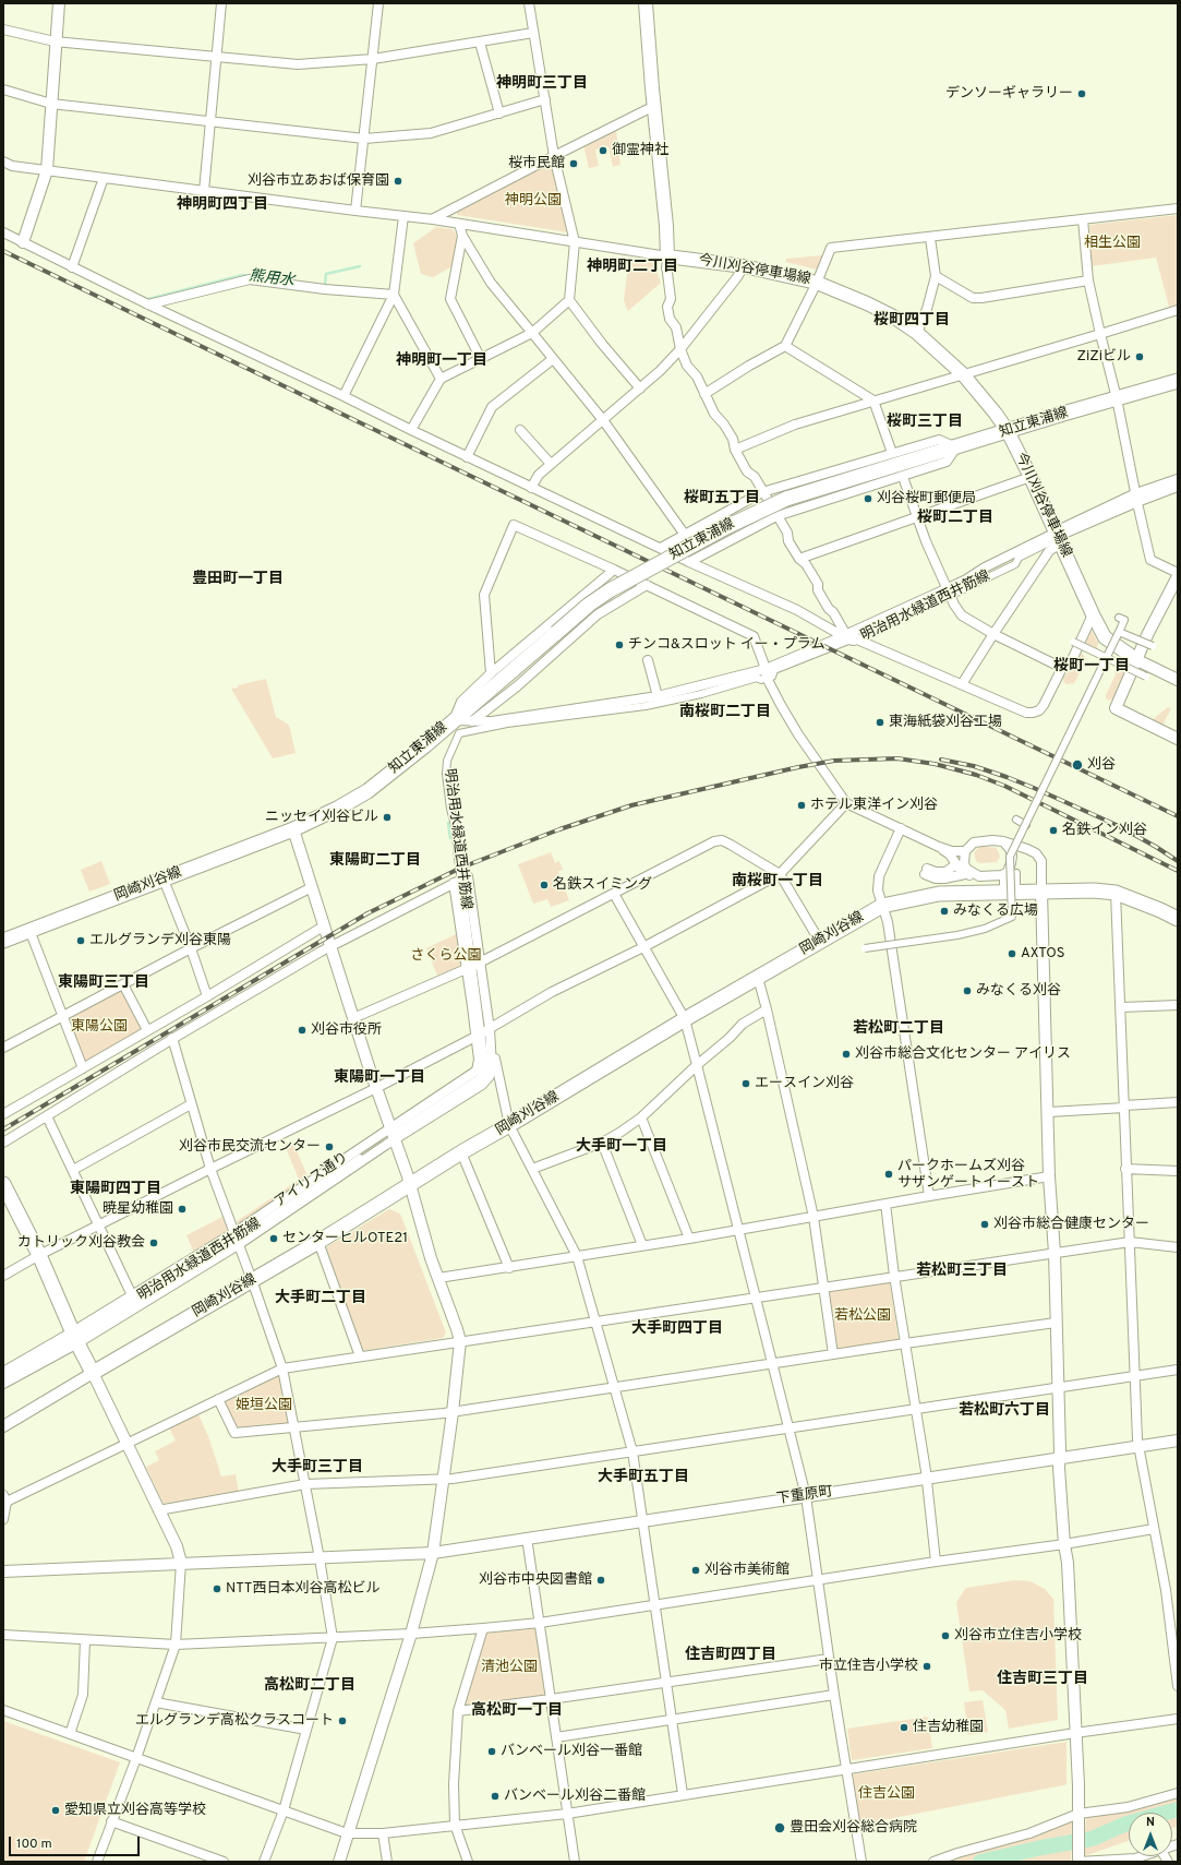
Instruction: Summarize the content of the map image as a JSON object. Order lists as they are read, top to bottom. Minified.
{"streets":{"main road":["今川刈谷停車場線","知立東浦線","岡崎刈谷線"],"street":["明治用水緑道西井筋線","アイリス通り","下重原町"]},"crossings":[["今川刈谷停車場線","知立東浦線"],["知立東浦線","岡崎刈谷線"]],"districts":["神明町三丁目","神明町四丁目","神明町二丁目","桜町四丁目","神明町一丁目","桜町三丁目","桜町五丁目","桜町二丁目","豊田町一丁目","桜町一丁目","南桜町二丁目","東陽町二丁目","南桜町一丁目","東陽町三丁目","若松町二丁目","東陽町一丁目","大手町一丁目","東陽町四丁目","若松町三丁目","大手町二丁目","大手町四丁目","若松町六丁目","大手町三丁目","大手町五丁目","住吉町四丁目","住吉町三丁目","高松町二丁目","高松町一丁目"],"water":["熊用水"],"parks":["神明公園","相生公園","さくら公園","東陽公園","若松公園","姫垣公園","清池公園","住吉公園"],"places":["デンソーギャラリー","御霊神社","桜市民館","刈谷市立あおば保育園","ZiZiビル","刈谷桜町郵便局","チンコ&スロット イー・プラム","東海紙袋刈谷工場","刈谷","ホテル東洋イン刈谷","ニッセイ刈谷ビル","名鉄イン刈谷","名鉄スイミング","みなくる広場","エルグランデ刈谷東陽","AXTOS","みなくる刈谷","刈谷市役所","刈谷市総合文化センター アイリス","エースイン刈谷","刈谷市民交流センター","パークホームズ刈谷 サザンゲートイースト","暁星幼稚園","刈谷市総合健康センター","センターヒルOTE21","カトリック刈谷教会","刈谷市美術館","刈谷市中央図書館","NTT西日本刈谷高松ビル","刈谷市立住吉小学校","市立住吉小学校","エルグランデ高松クラスコート","住吉幼稚園","バンベール刈谷一番館","バンベール刈谷二番館","愛知県立刈谷高等学校","豊田会刈谷総合病院"],"scale_bar":"100 m","north":"top"}
